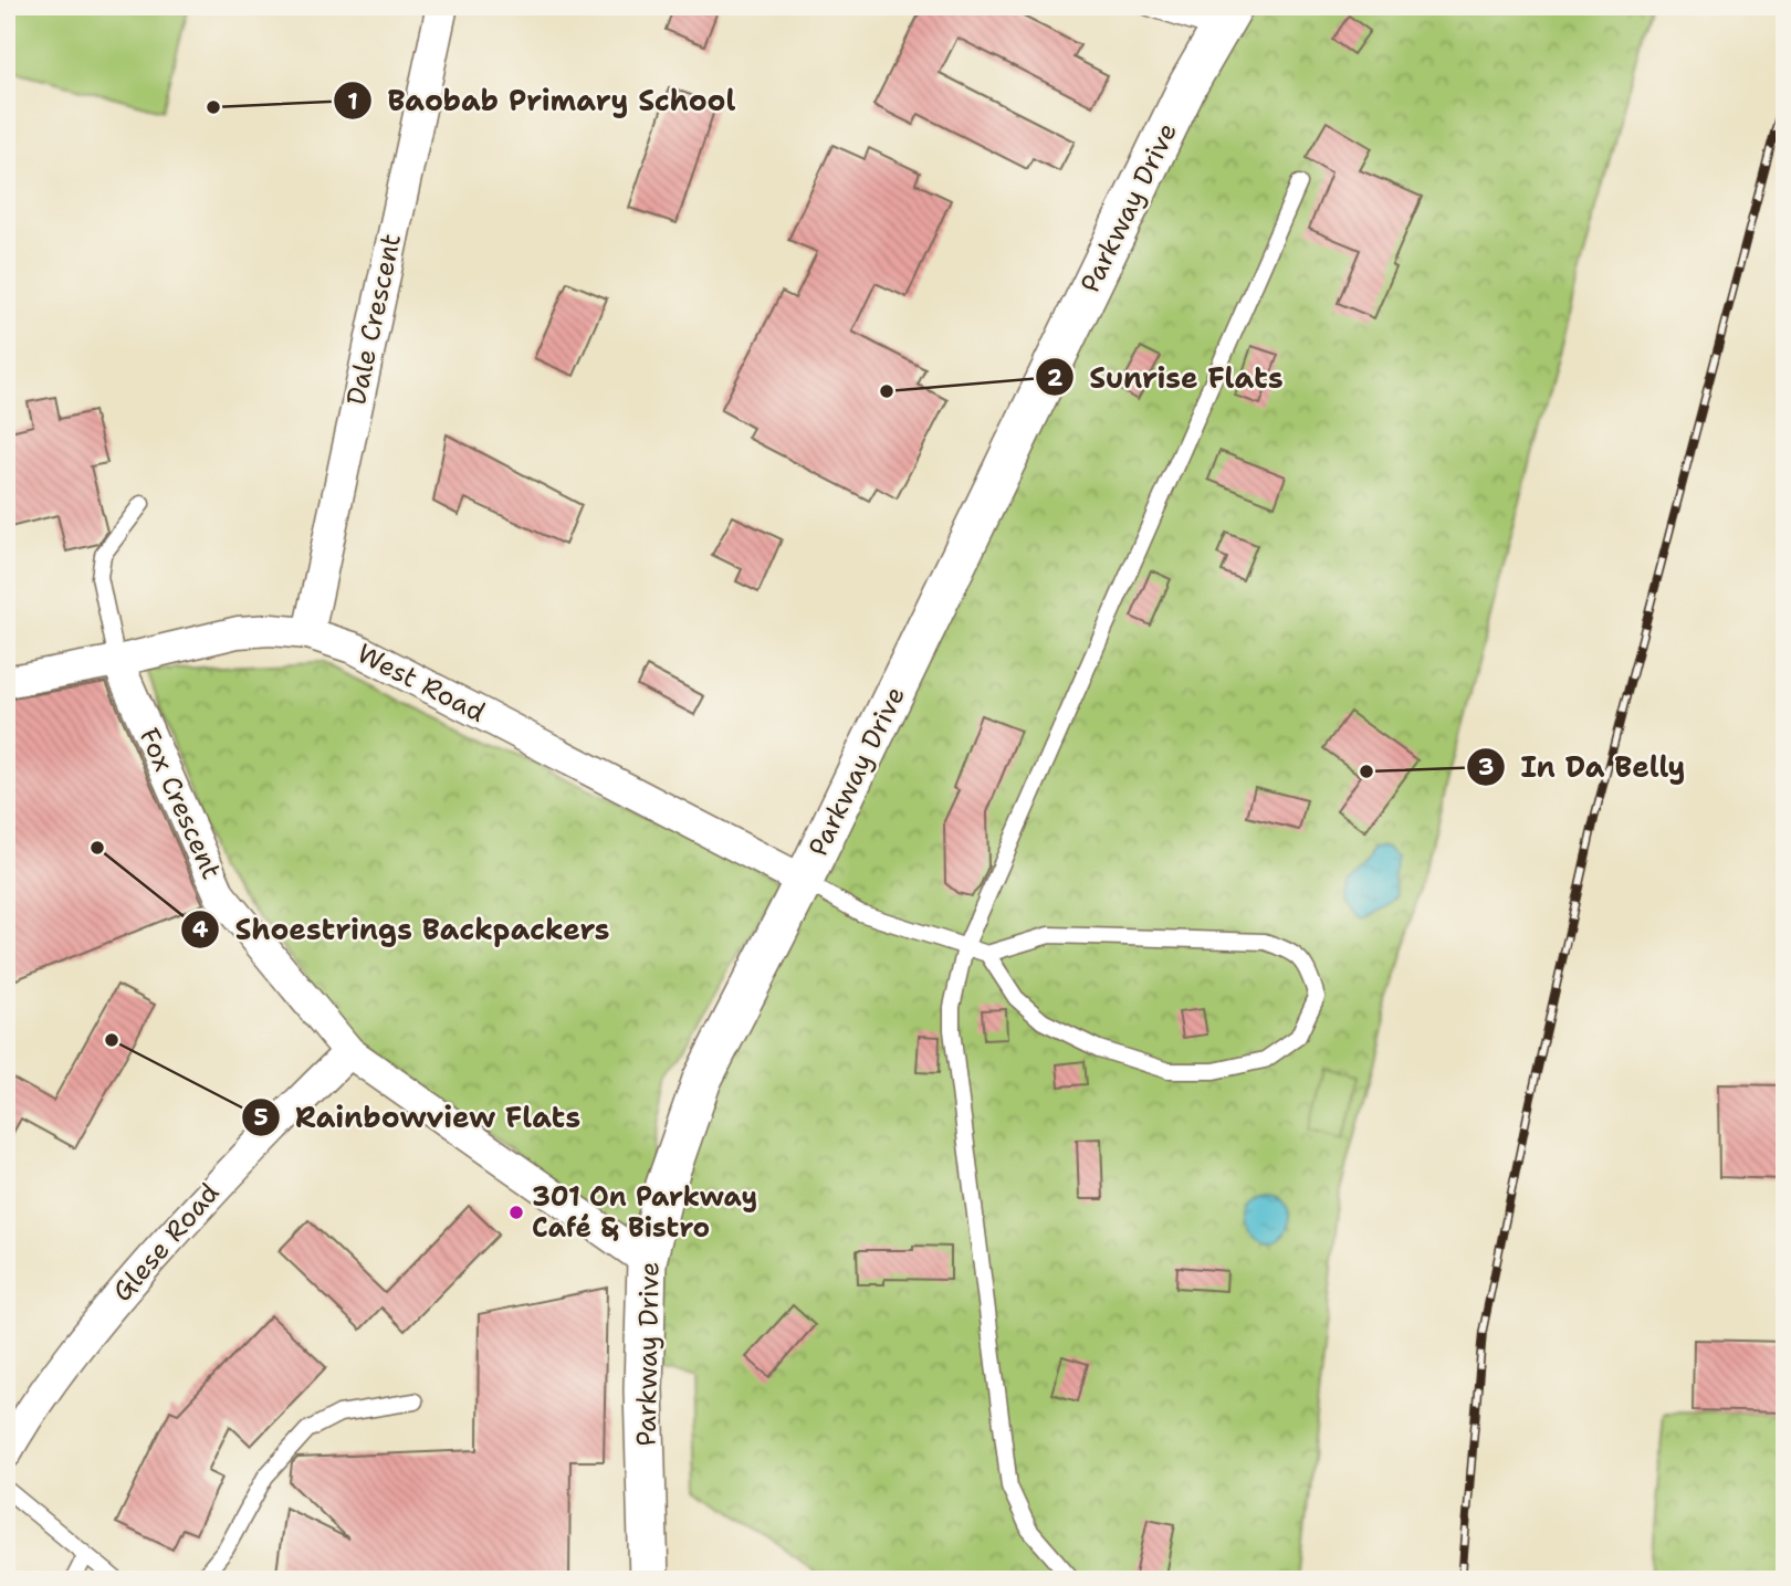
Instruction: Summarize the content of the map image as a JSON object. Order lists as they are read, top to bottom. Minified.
{"streets":{"street":["Parkway Drive","Dale Crescent","West Road","Fox Crescent","Glese Road"]},"crossings":[["Parkway Drive","West Road"],["Parkway Drive","Fox Crescent"],["Dale Crescent","West Road"],["West Road","Fox Crescent"],["Fox Crescent","Glese Road"]],"places":["Baobab Primary School","Sunrise Flats","In Da Belly","Shoestrings Backpackers","Rainbowview Flats","301 On Parkway Café & Bistro"]}
